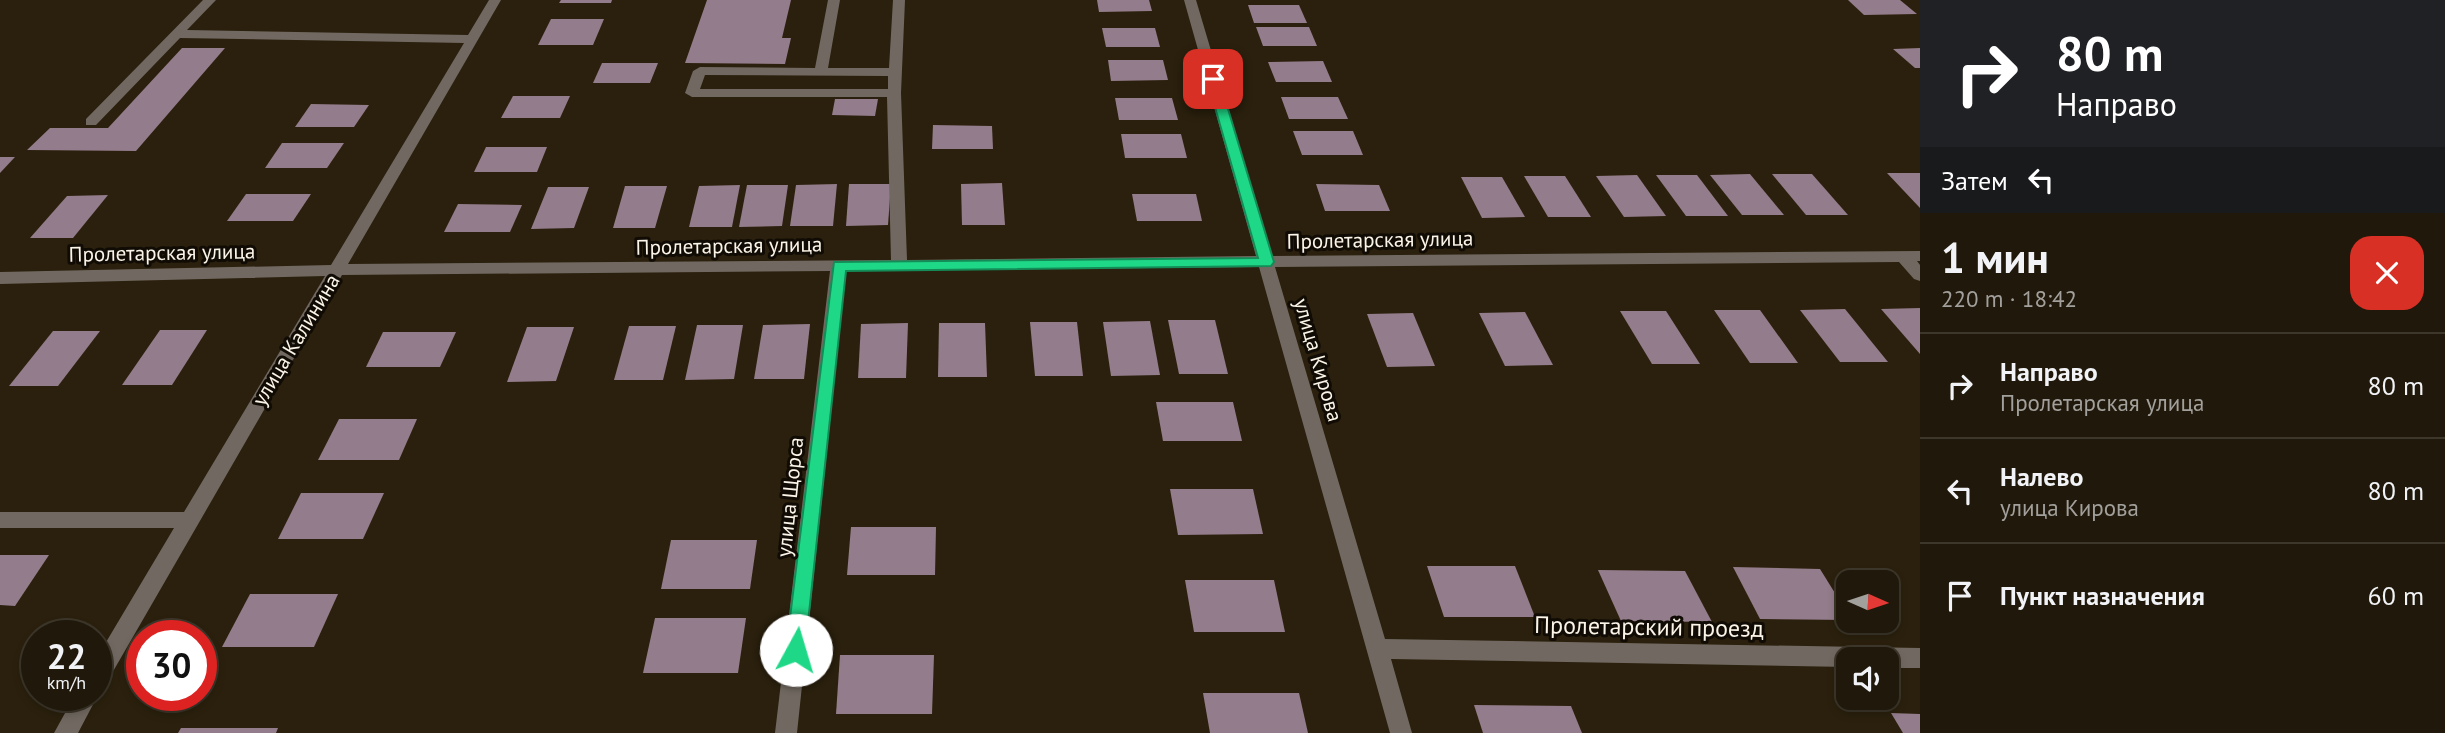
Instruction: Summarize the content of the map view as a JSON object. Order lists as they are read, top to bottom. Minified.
{"streets":{"street":["Пролетарская улица","улица Калинина","улица Кирова","улица Щорса","Пролетарский проезд"]},"crossings":[["Пролетарская улица","улица Калинина"],["Пролетарская улица","улица Кирова"],["Пролетарская улица","улица Щорса"],["улица Кирова","Пролетарский проезд"]],"north":"right","page":{"turn":["80 m","Направо"],"then":"Затем","heading":["1 мин","220 m · 18:42"],"list":[{"name":"Направо","note":"Пролетарская улица","value":"80 m"},{"name":"Налево","note":"улица Кирова","value":"80 m"},{"name":"Пункт назначения","value":"60 m"}],"speed":"22 km/h","limit":"30"}}
